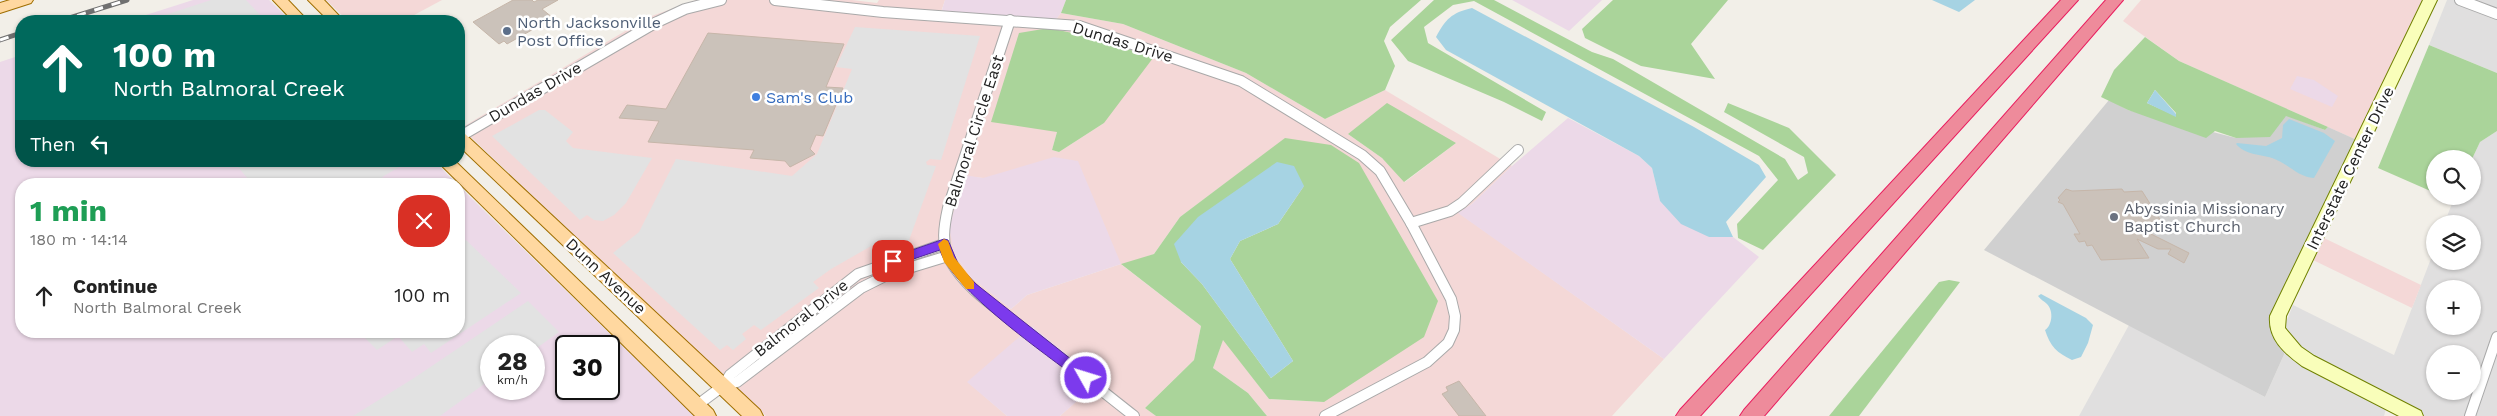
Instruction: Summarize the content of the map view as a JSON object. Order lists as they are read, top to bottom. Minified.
{"streets":{"main road":["Dunn Avenue"],"street":["Dundas Drive","Balmoral Circle East","Interstate Center Drive","Balmoral Drive"]},"crossings":[["Dundas Drive","Balmoral Circle East"],["Balmoral Circle East","Balmoral Drive"],["Dunn Avenue","Balmoral Drive"]],"places":["North Jacksonville Post Office","Sam's Club","Abyssinia Missionary Baptist Church"],"page":{"turn":["100 m","North Balmoral Creek"],"then":"Then","map_buttons":["+","−"],"heading":["1 min","180 m · 14:14"],"list":[{"name":"Continue","note":"North Balmoral Creek","value":"100 m"}],"speed":"28 km/h","limit":"30"}}
